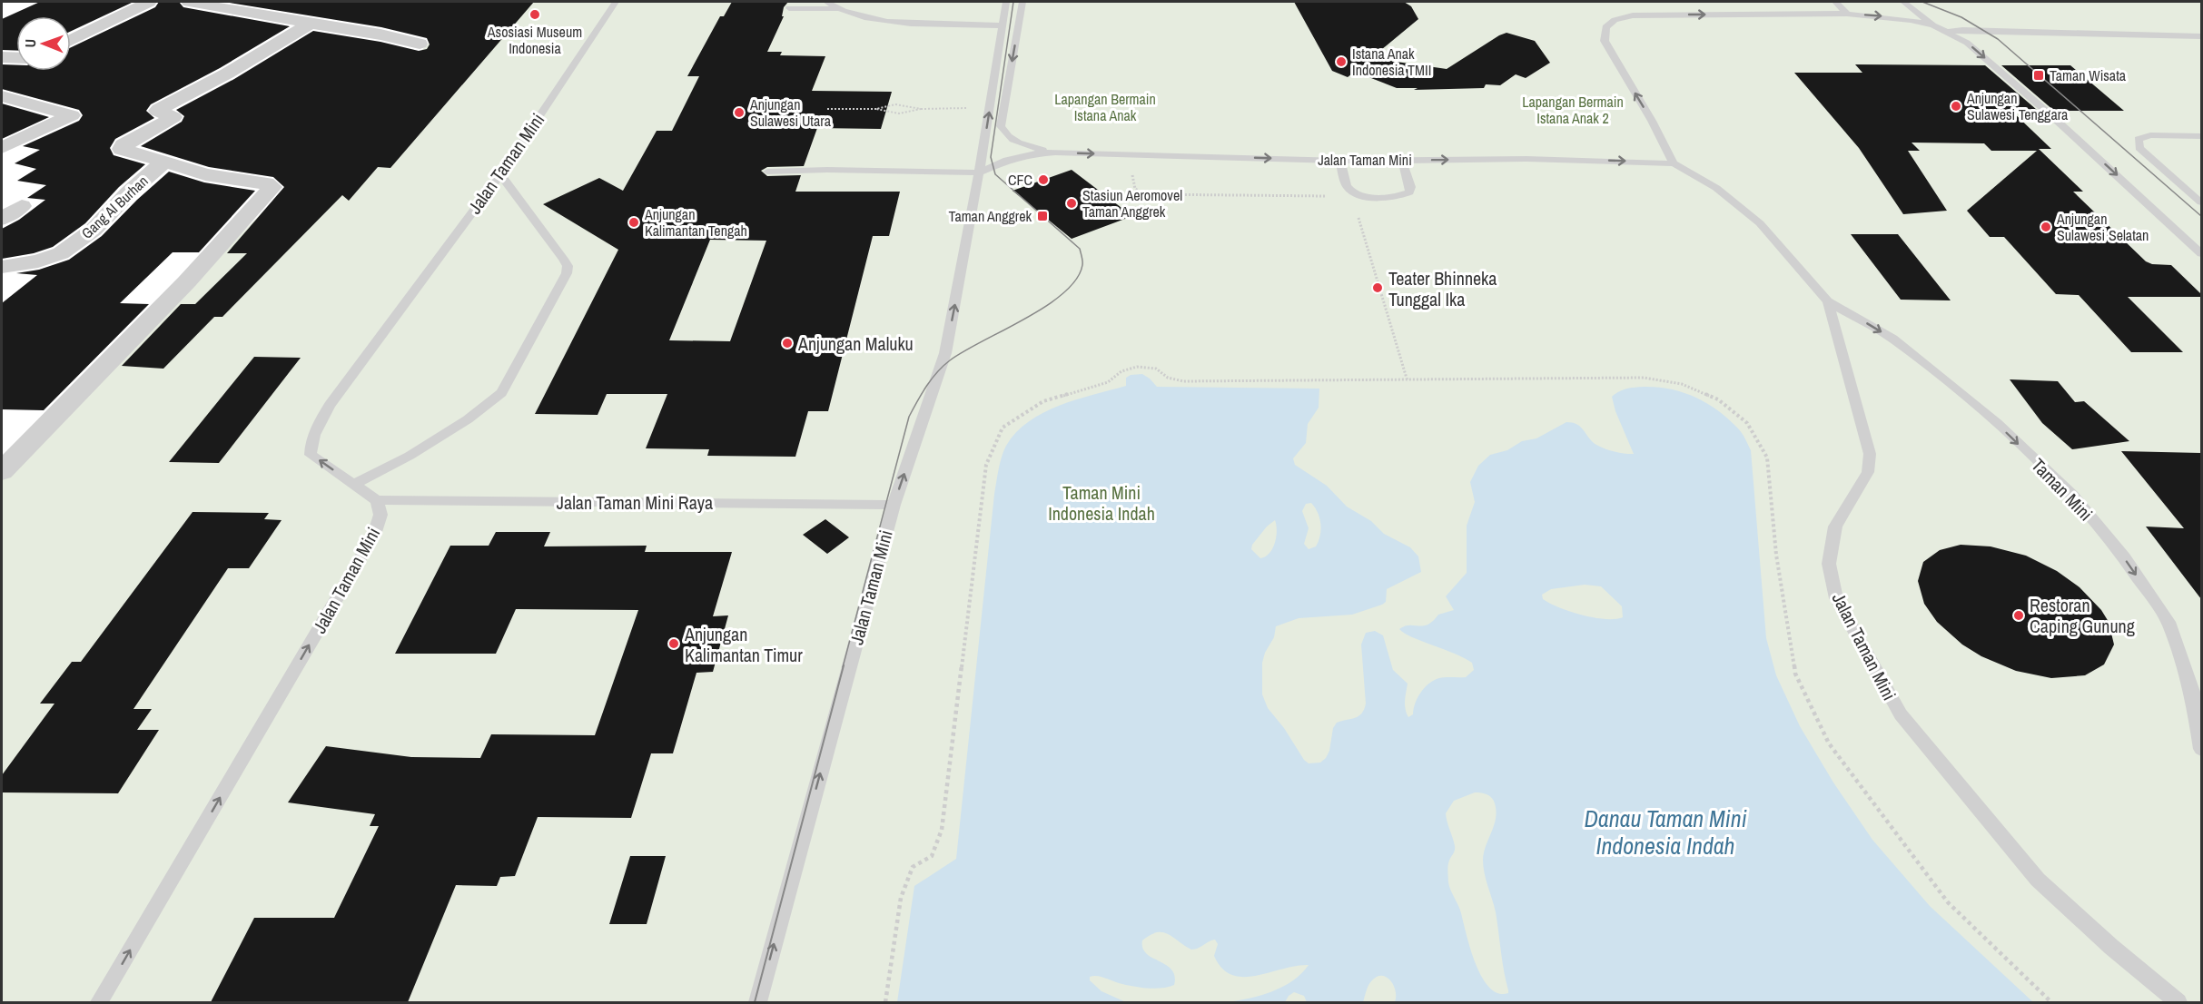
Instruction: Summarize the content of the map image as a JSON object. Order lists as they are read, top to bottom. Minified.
{"streets":{"street":["Gang Al Burhan"],"lane":["Jalan Taman Mini","Taman Mini","Jalan Taman Mini Raya"]},"crossings":[["Jalan Taman Mini","Taman Mini"],["Jalan Taman Mini","Jalan Taman Mini Raya"]],"one_way":["Taman Mini"],"water":["Danau Taman Mini Indonesia Indah"],"parks":["Lapangan Bermain Istana Anak","Lapangan Bermain Istana Anak 2","Taman Mini Indonesia Indah"],"places":{"other":["Asosiasi Museum Indonesia","Istana Anak Indonesia TMII","Anjungan Sulawesi Tenggara","Anjungan Sulawesi Utara","CFC","Stasiun Aeromovel Taman Anggrek","Anjungan Kalimantan Tengah","Anjungan Sulawesi Selatan","Teater Bhinneka Tunggal Ika","Anjungan Maluku","Restoran Caping Gunung","Anjungan Kalimantan Timur"],"transit":["Taman Wisata","Taman Anggrek"]},"north":"left"}
